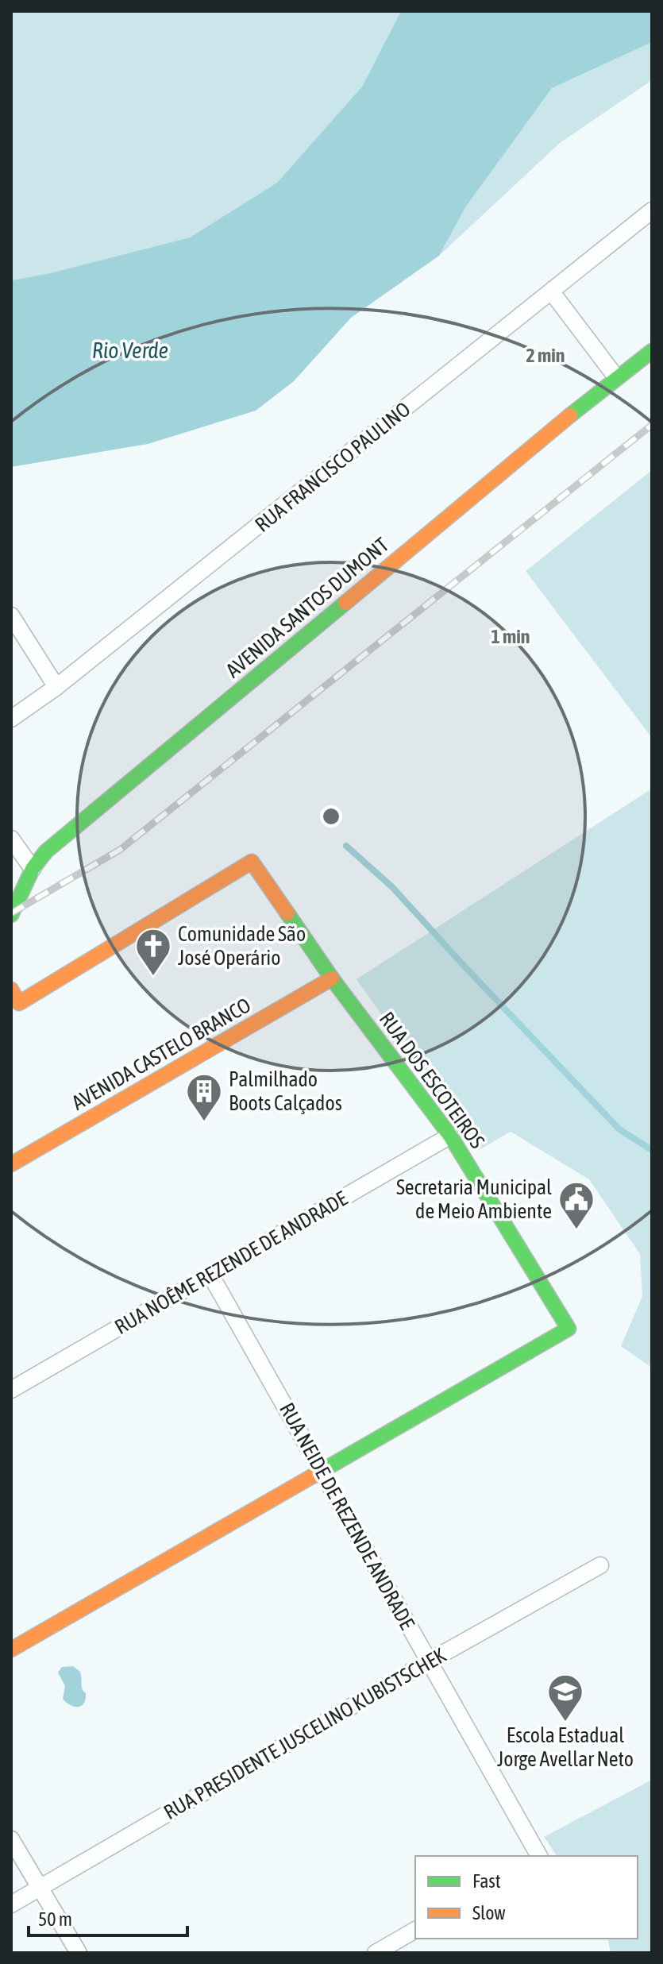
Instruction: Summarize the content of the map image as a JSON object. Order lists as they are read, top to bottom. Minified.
{"streets":{"street":["RUA FRANCISCO PAULINO","AVENIDA SANTOS DUMONT","AVENIDA CASTELO BRANCO","RUA DOS ESCOTEIROS","RUA NOÊME REZENDE DE ANDRADE","RUA NEIDE DE REZENDE ANDRADE","RUA PRESIDENTE JUSCELINO KUBISTSCHEK"]},"crossings":[["AVENIDA CASTELO BRANCO","RUA DOS ESCOTEIROS"],["RUA DOS ESCOTEIROS","RUA NOÊME REZENDE DE ANDRADE"],["RUA DOS ESCOTEIROS","RUA NEIDE DE REZENDE ANDRADE"],["RUA NOÊME REZENDE DE ANDRADE","RUA NEIDE DE REZENDE ANDRADE"],["RUA NEIDE DE REZENDE ANDRADE","RUA PRESIDENTE JUSCELINO KUBISTSCHEK"]],"water":["Rio Verde"],"places":{"church":["Comunidade São José Operário"],"building":["Palmilhado Boots Calçados"],"public building":["Secretaria Municipal de Meio Ambiente"],"school or university":["Escola Estadual Jorge Avellar Neto"]},"legend":["Fast","Slow"],"scale_bar":"50 m","rings":["2 min","1 min"]}
